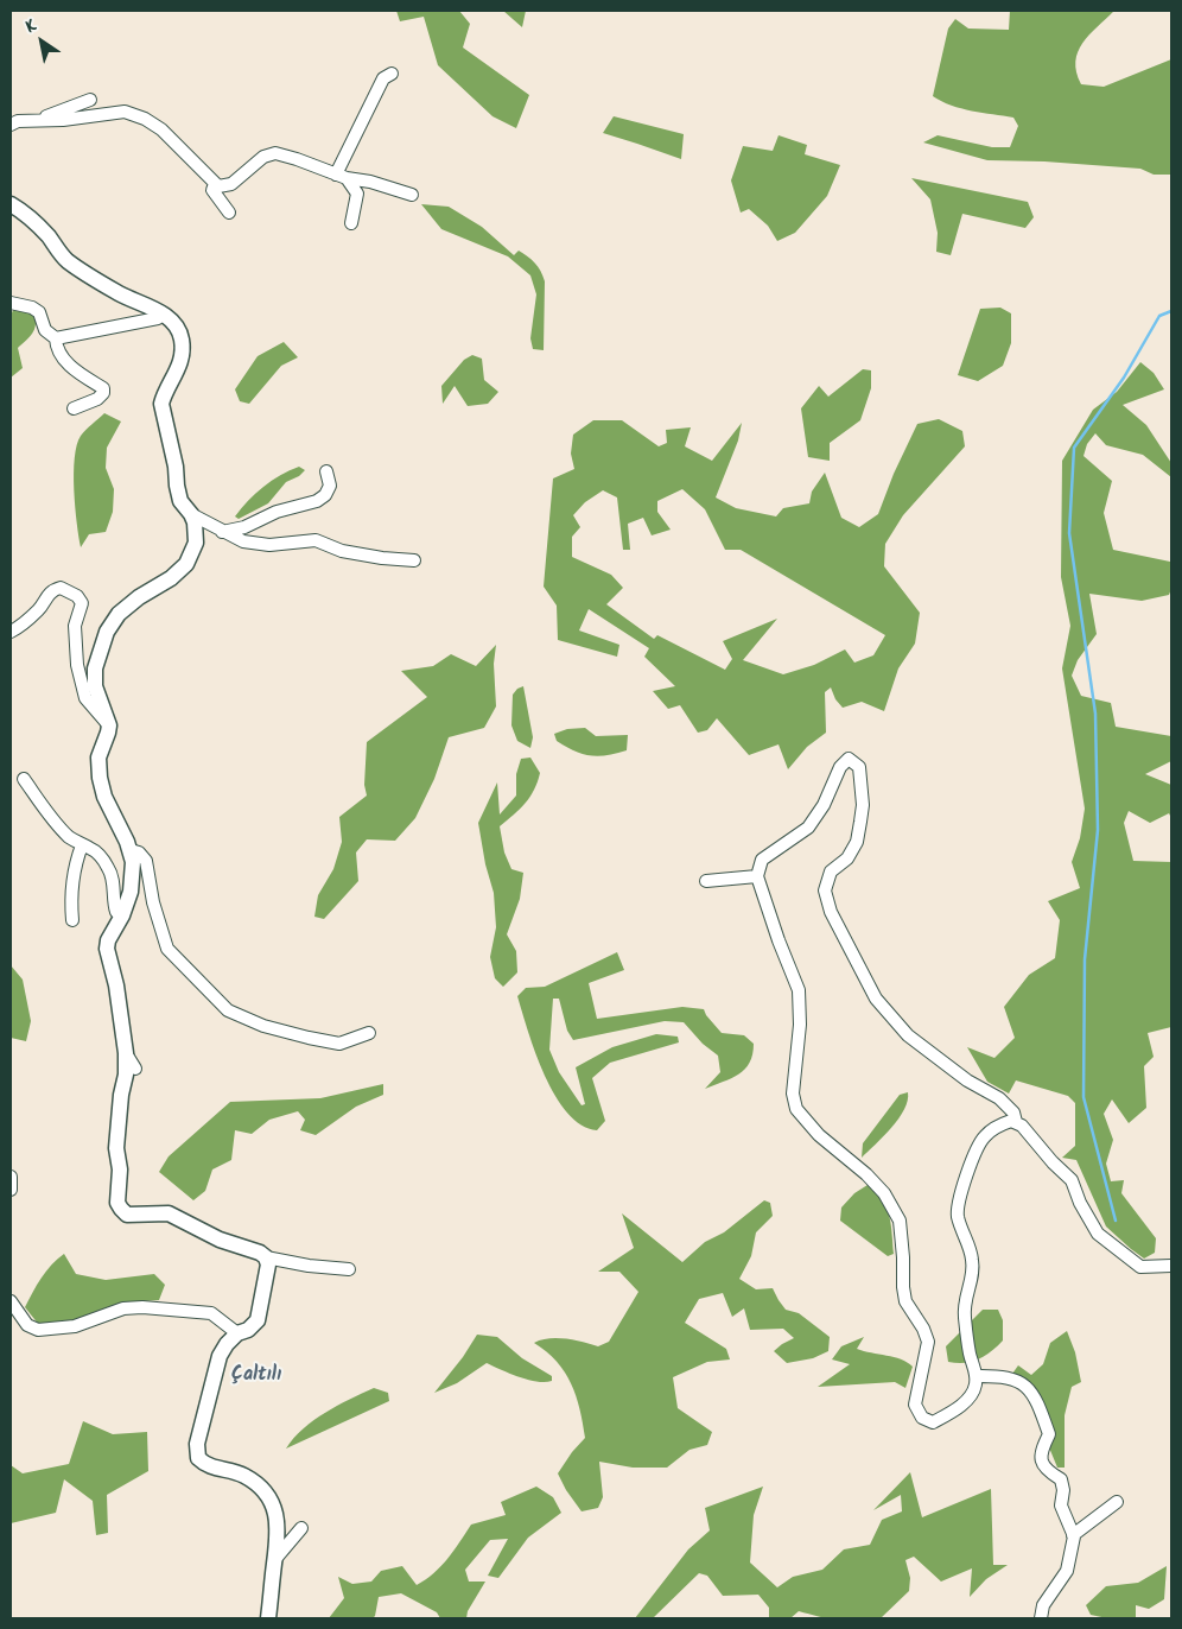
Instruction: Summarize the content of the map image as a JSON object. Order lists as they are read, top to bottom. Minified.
{"districts":["Çaltılı"],"north":"top left"}
